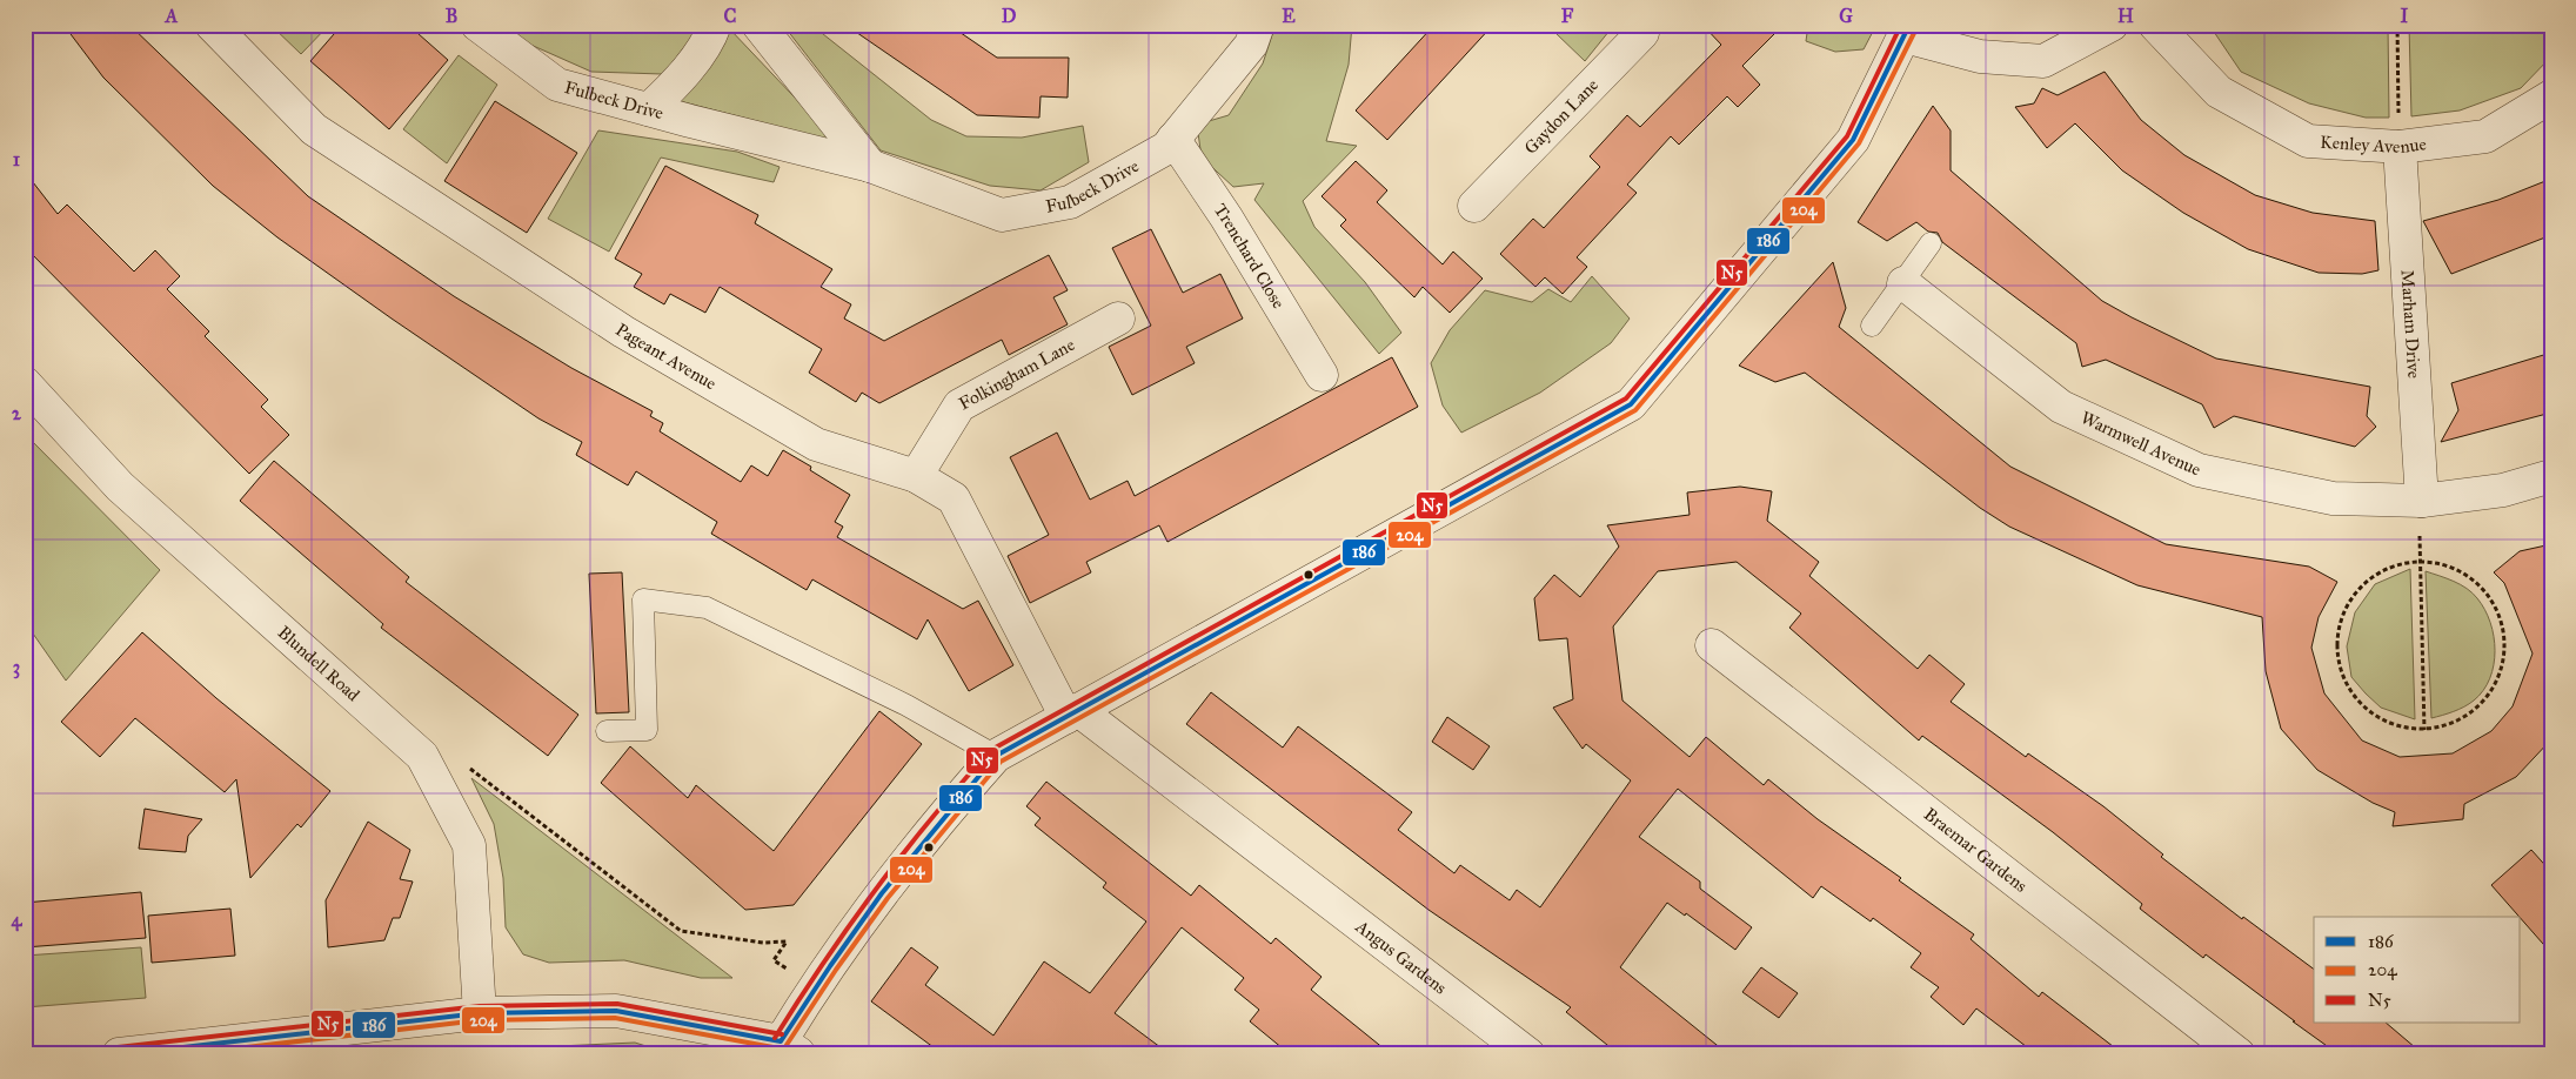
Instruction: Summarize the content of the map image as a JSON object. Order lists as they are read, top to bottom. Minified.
{"streets":{"street":["Fulbeck Drive","Gaydon Lane","Kenley Avenue","Trenchard Close","Marham Drive","Pageant Avenue","Folkingham Lane","Warmwell Avenue","Blundell Road","Braemar Gardens","Angus Gardens"]},"crossings":[["Fulbeck Drive","Trenchard Close"],["Kenley Avenue","Marham Drive"],["Marham Drive","Warmwell Avenue"],["Pageant Avenue","Folkingham Lane"],["Pageant Avenue","Angus Gardens"]],"lines":["transit line 186","transit line N5","transit line 204"],"legend":["186","204","N5"],"grid":{"columns":["A","B","C","D","E","F","G","H","I"],"rows":["1","2","3","4"]}}
